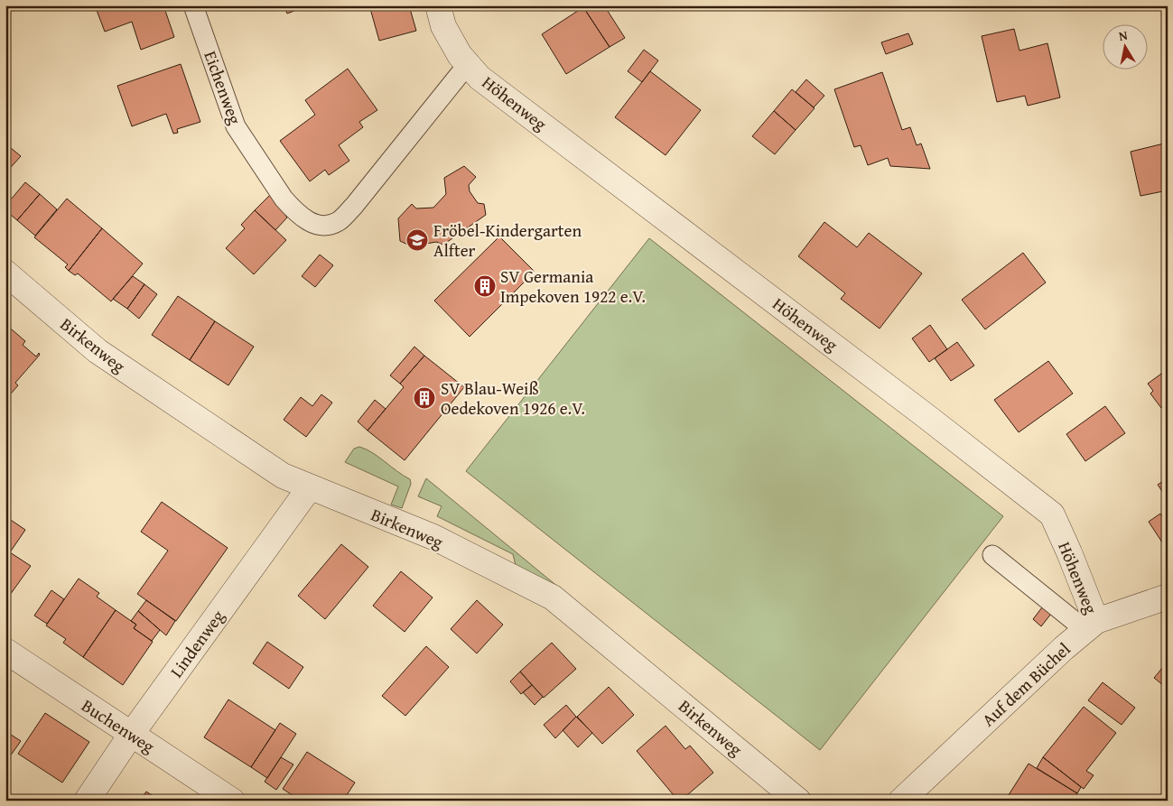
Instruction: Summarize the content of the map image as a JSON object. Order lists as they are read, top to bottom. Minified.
{"streets":{"street":["Höhenweg","Birkenweg","Lindenweg","Auf dem Büchel","Buchenweg"],"lane":["Eichenweg"]},"crossings":[["Eichenweg","Höhenweg"],["Höhenweg","Auf dem Büchel"],["Birkenweg","Lindenweg"],["Lindenweg","Buchenweg"]],"places":{"school or university":["Fröbel-Kindergarten Alfter"],"building":["SV Germania Impekoven 1922 e.V.","SV Blau-Weiß Oedekoven 1926 e.V."]},"north":"top"}
